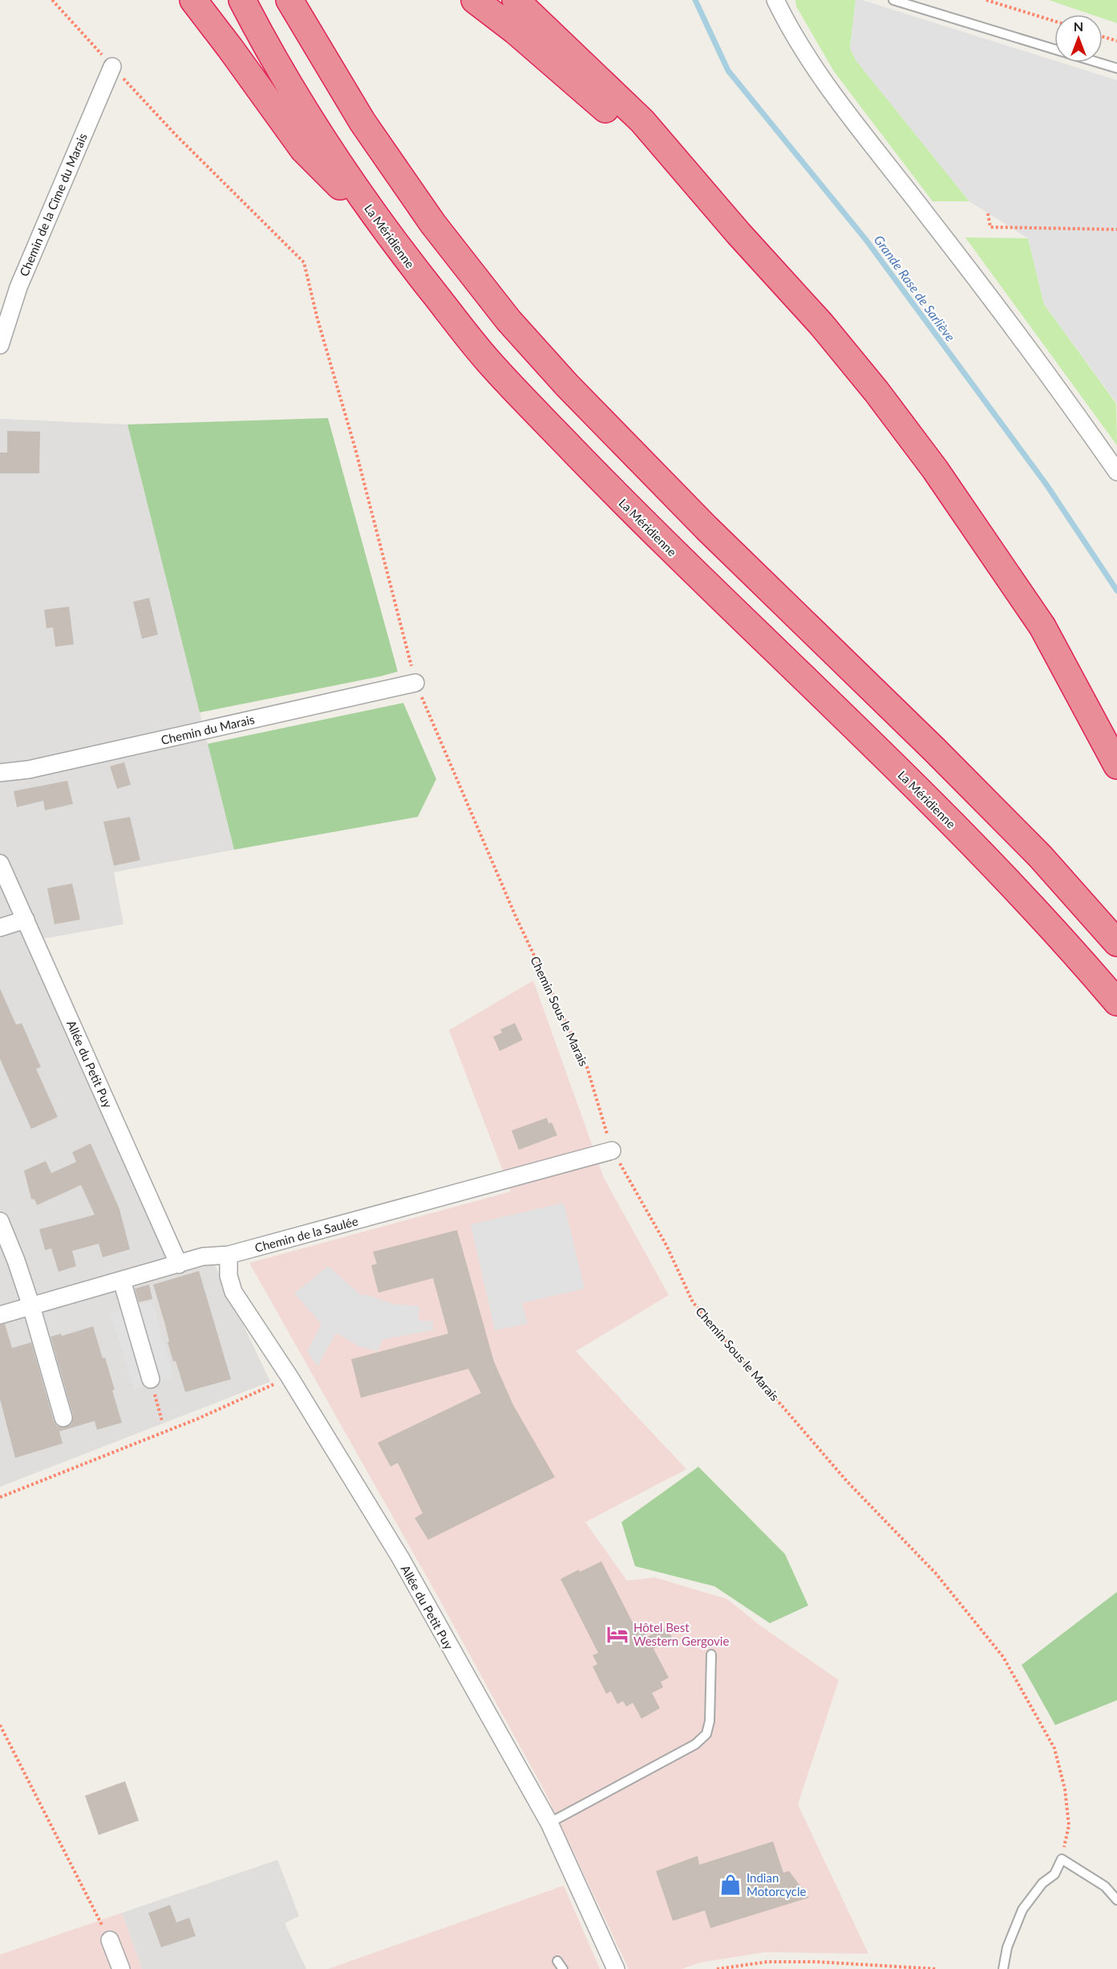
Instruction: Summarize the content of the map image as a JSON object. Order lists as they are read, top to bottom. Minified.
{"streets":{"highway":["La Méridienne"],"street":["Chemin de la Cîme du Marais","Chemin du Marais","Allée du Petit Puy","Chemin de la Saulée"],"path":["Chemin Sous le Marais"]},"crossings":[["Chemin de la Cîme du Marais","Chemin Sous le Marais"],["Chemin du Marais","Chemin Sous le Marais"],["Chemin Sous le Marais","Chemin de la Saulée"],["Allée du Petit Puy","Chemin de la Saulée"]],"water":["Grande Rase de Sarliève"],"places":{"hotel":["Hôtel Best Western Gergovie"],"shop":["Indian Motorcycle"]},"north":"top"}
